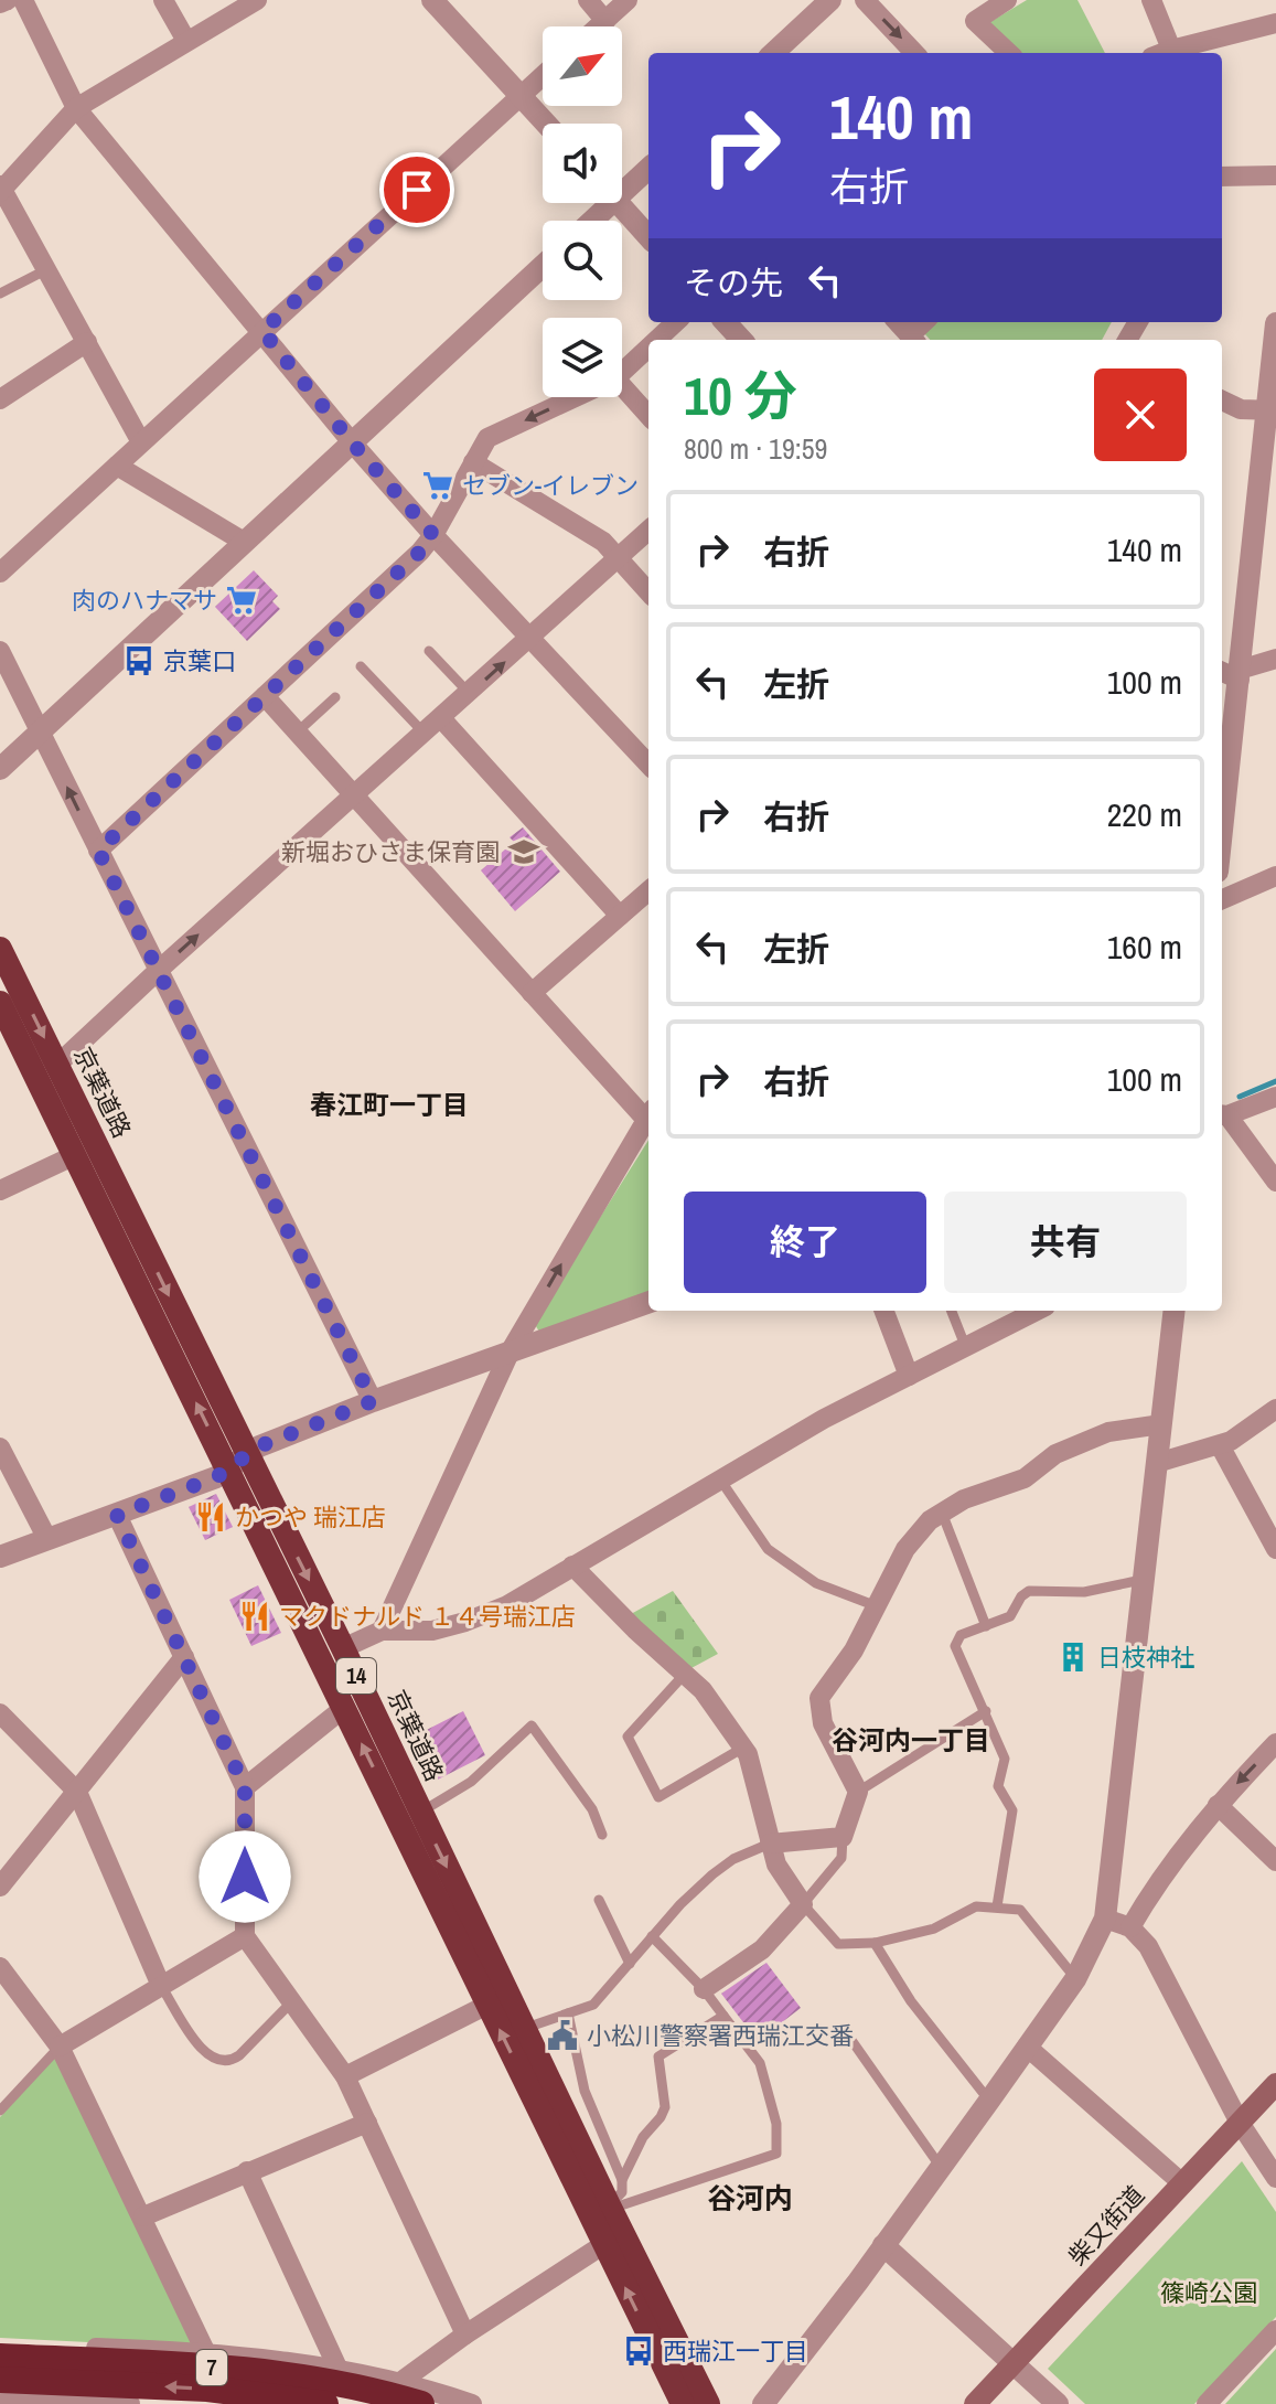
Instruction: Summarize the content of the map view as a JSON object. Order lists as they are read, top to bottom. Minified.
{"streets":{"highway":["京葉道路","14","7"],"main road":["柴又街道"]},"districts":["春江町一丁目","谷河内一丁目","谷河内"],"parks":["篠崎公園"],"places":{"supermarket":["セブン-イレブン","肉のハナマサ"],"bus stop":["京葉口","西瑞江一丁目"],"school or university":["新堀おひさま保育園"],"restaurant":["かつや 瑞江店","マクドナルド １４号瑞江店"],"building":["日枝神社"],"public building":["小松川警察署西瑞江交番"]},"north":"top right","page":{"turn":["140 m","右折"],"then":"その先","heading":["10 分","800 m · 19:59"],"list":[{"name":"右折","value":"140 m"},{"name":"左折","value":"100 m"},{"name":"右折","value":"220 m"},{"name":"左折","value":"160 m"},{"name":"右折","value":"100 m"}],"buttons":["終了","共有"]}}
